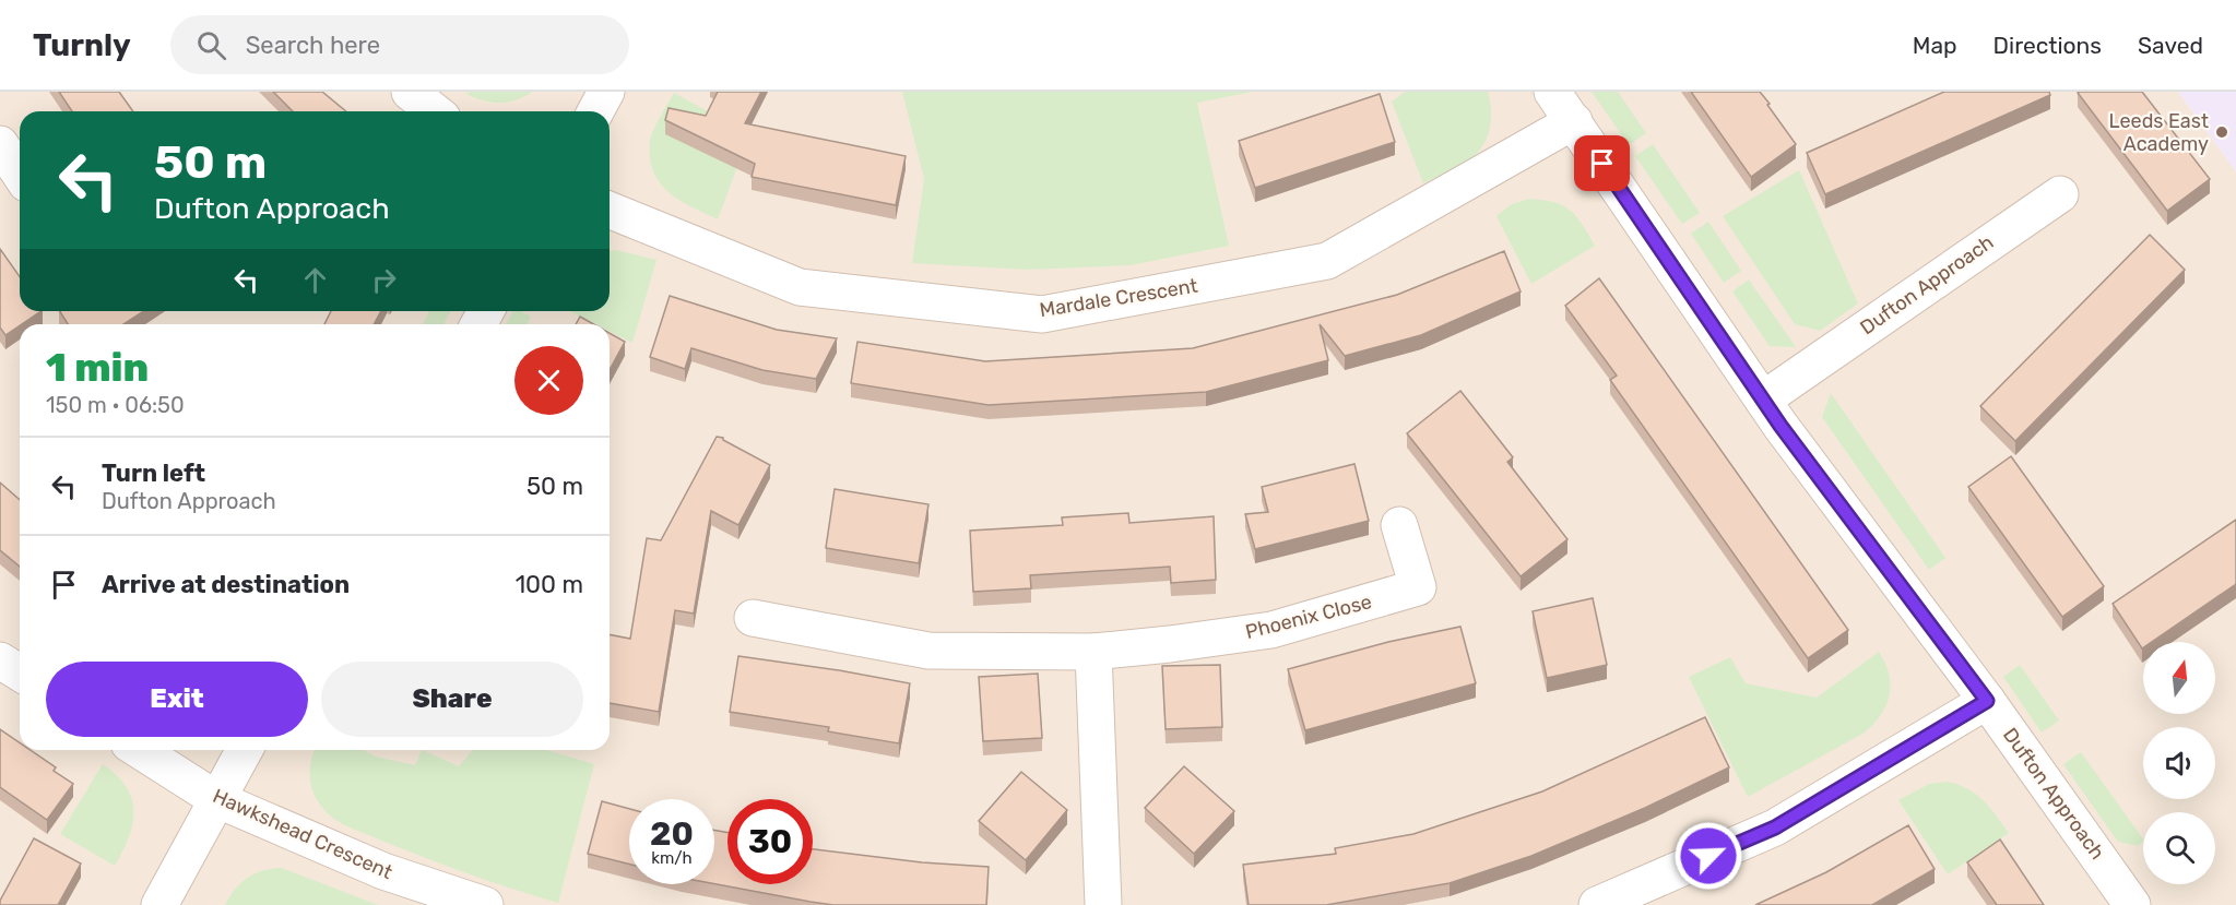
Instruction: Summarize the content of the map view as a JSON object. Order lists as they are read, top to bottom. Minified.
{"streets":{"street":["Dufton Approach","Mardale Crescent","Phoenix Close","Hawkshead Crescent"]},"crossings":[["Dufton Approach","Mardale Crescent"]],"places":["Leeds East Academy"],"north":"top","page":{"header":"Turnly","search":"Search here","nav":["Map","Directions","Saved"],"turn":["50 m","Dufton Approach"],"heading":["1 min","150 m · 06:50"],"list":[{"name":"Turn left","note":"Dufton Approach","value":"50 m"},{"name":"Arrive at destination","value":"100 m"}],"buttons":["Exit","Share"],"speed":"20 km/h","limit":"30"}}
